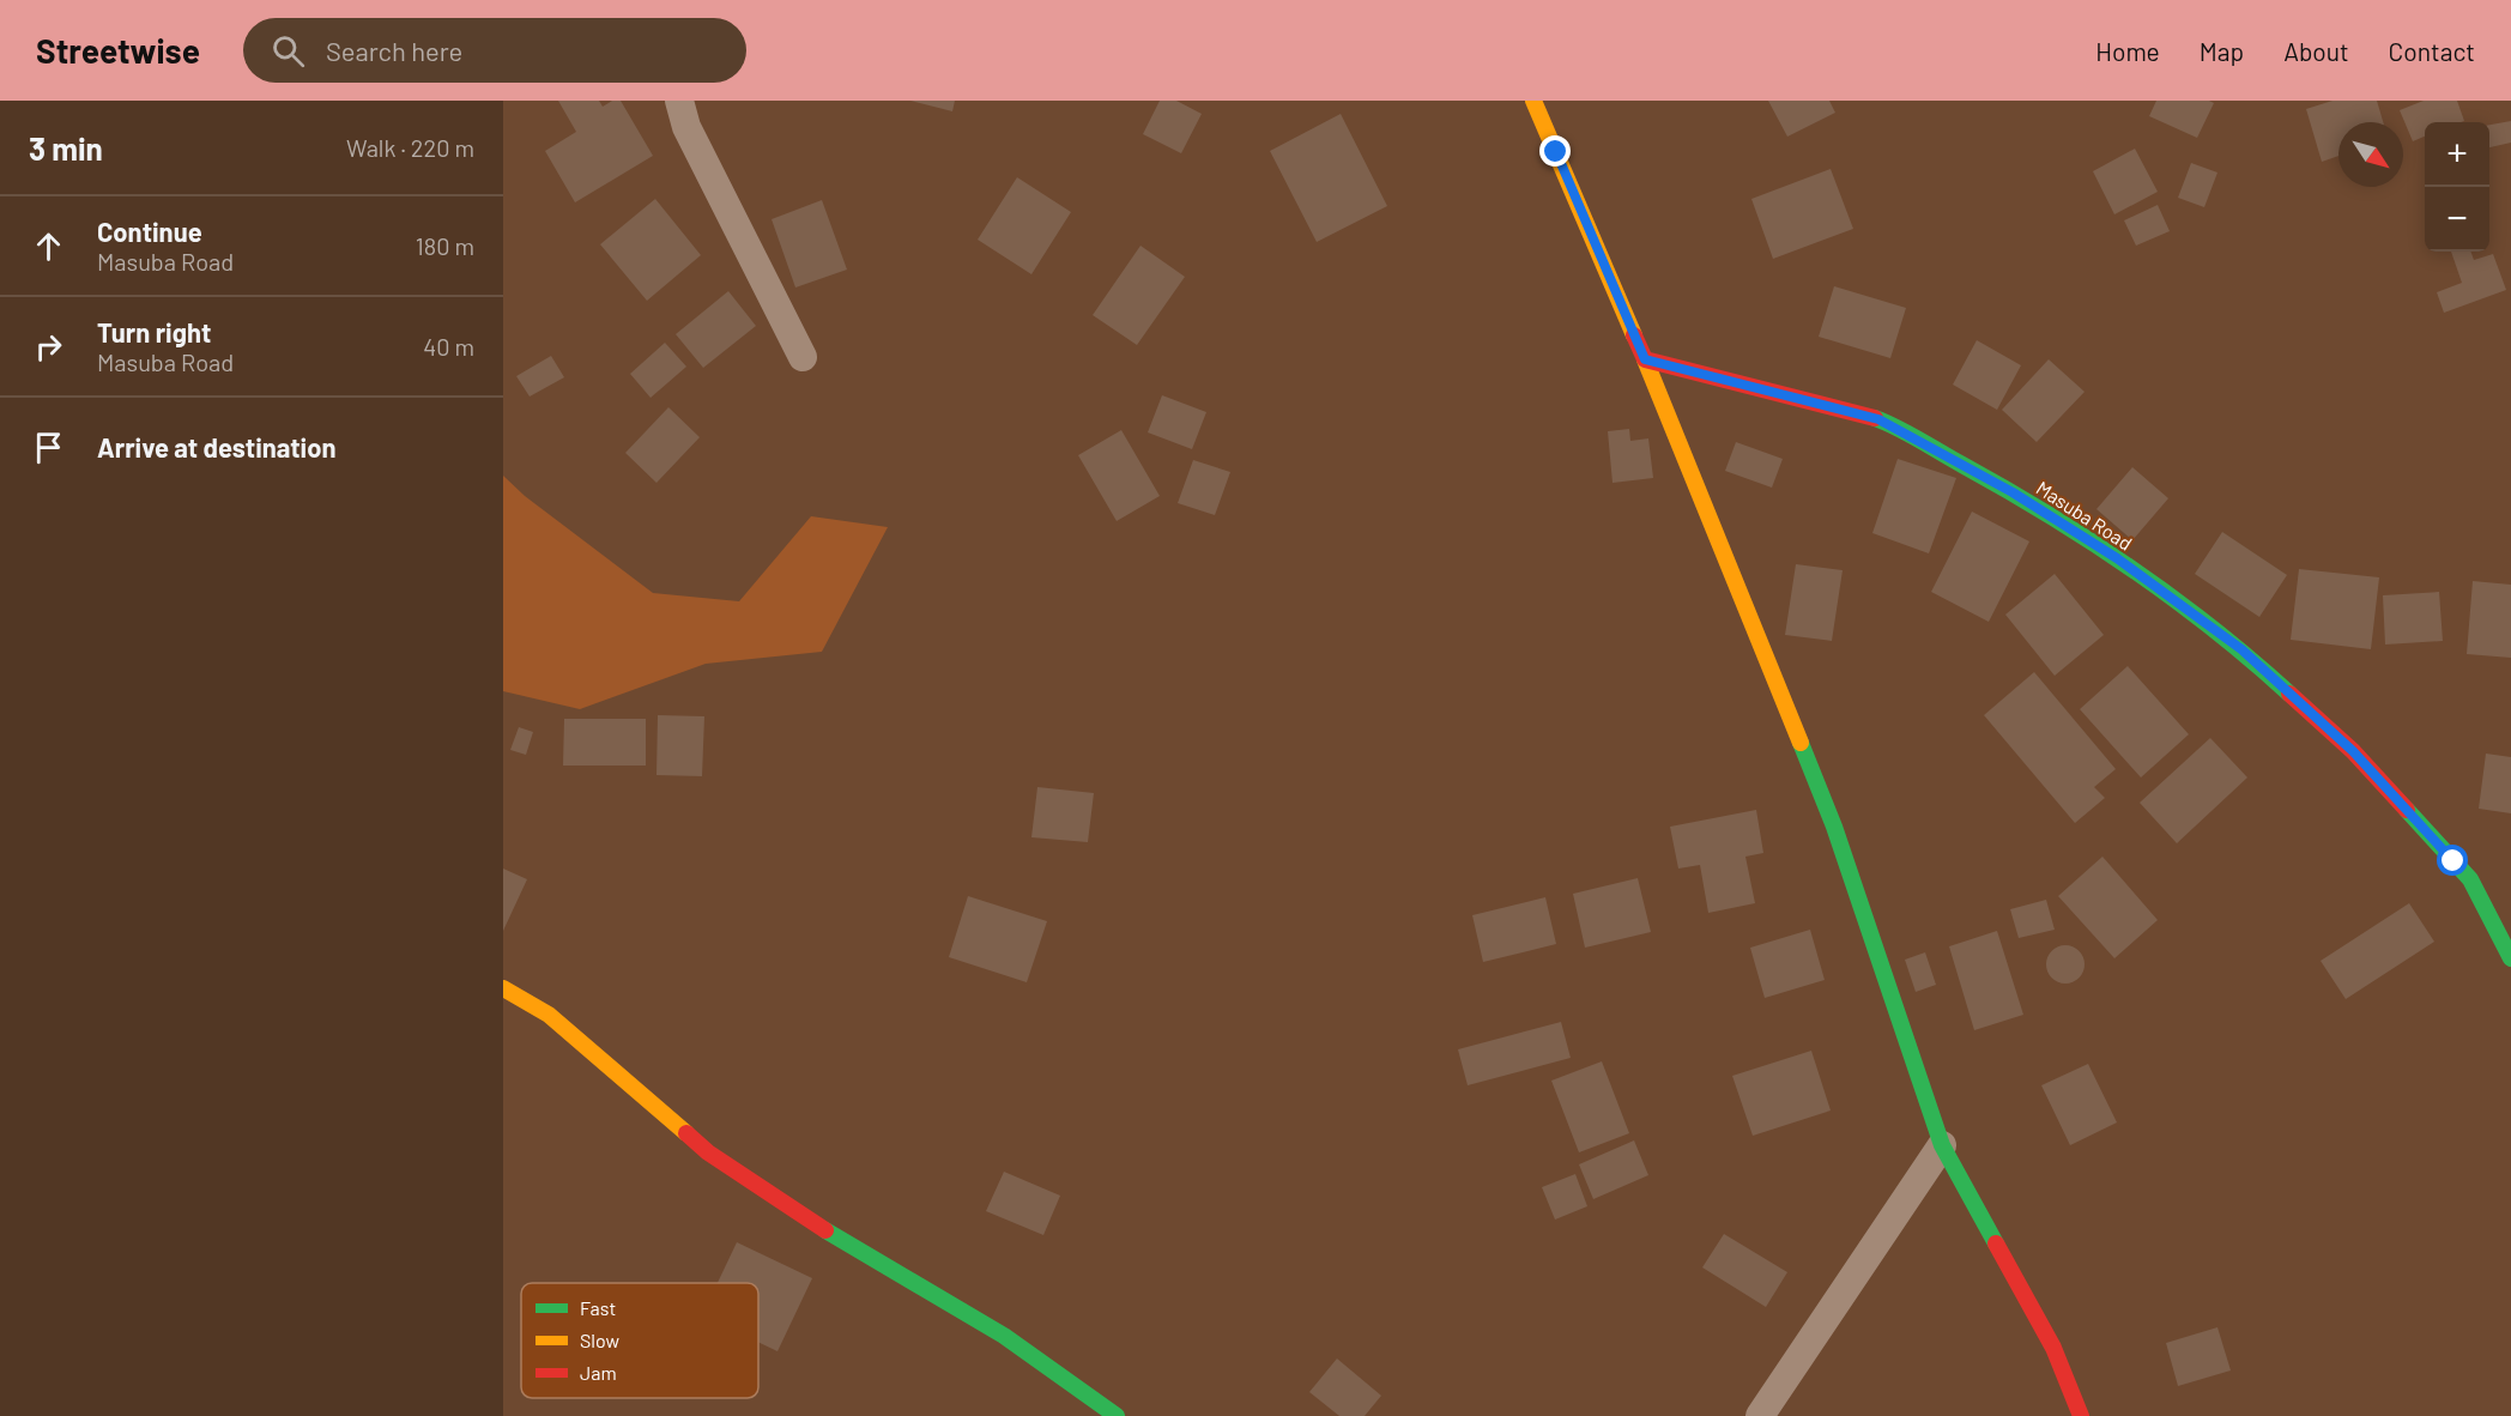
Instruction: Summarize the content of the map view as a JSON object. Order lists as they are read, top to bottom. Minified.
{"streets":{"street":["Masuba Road"]},"legend":["Fast","Slow","Jam"],"north":"bottom right","page":{"header":"Streetwise","search":"Search here","nav":["Home","Map","About","Contact"],"heading":["3 min","Walk · 220 m"],"map_buttons":["+","−"],"list":[["Continue","Masuba Road","180 m"],["Turn right","Masuba Road","40 m"],"Arrive at destination"]}}
